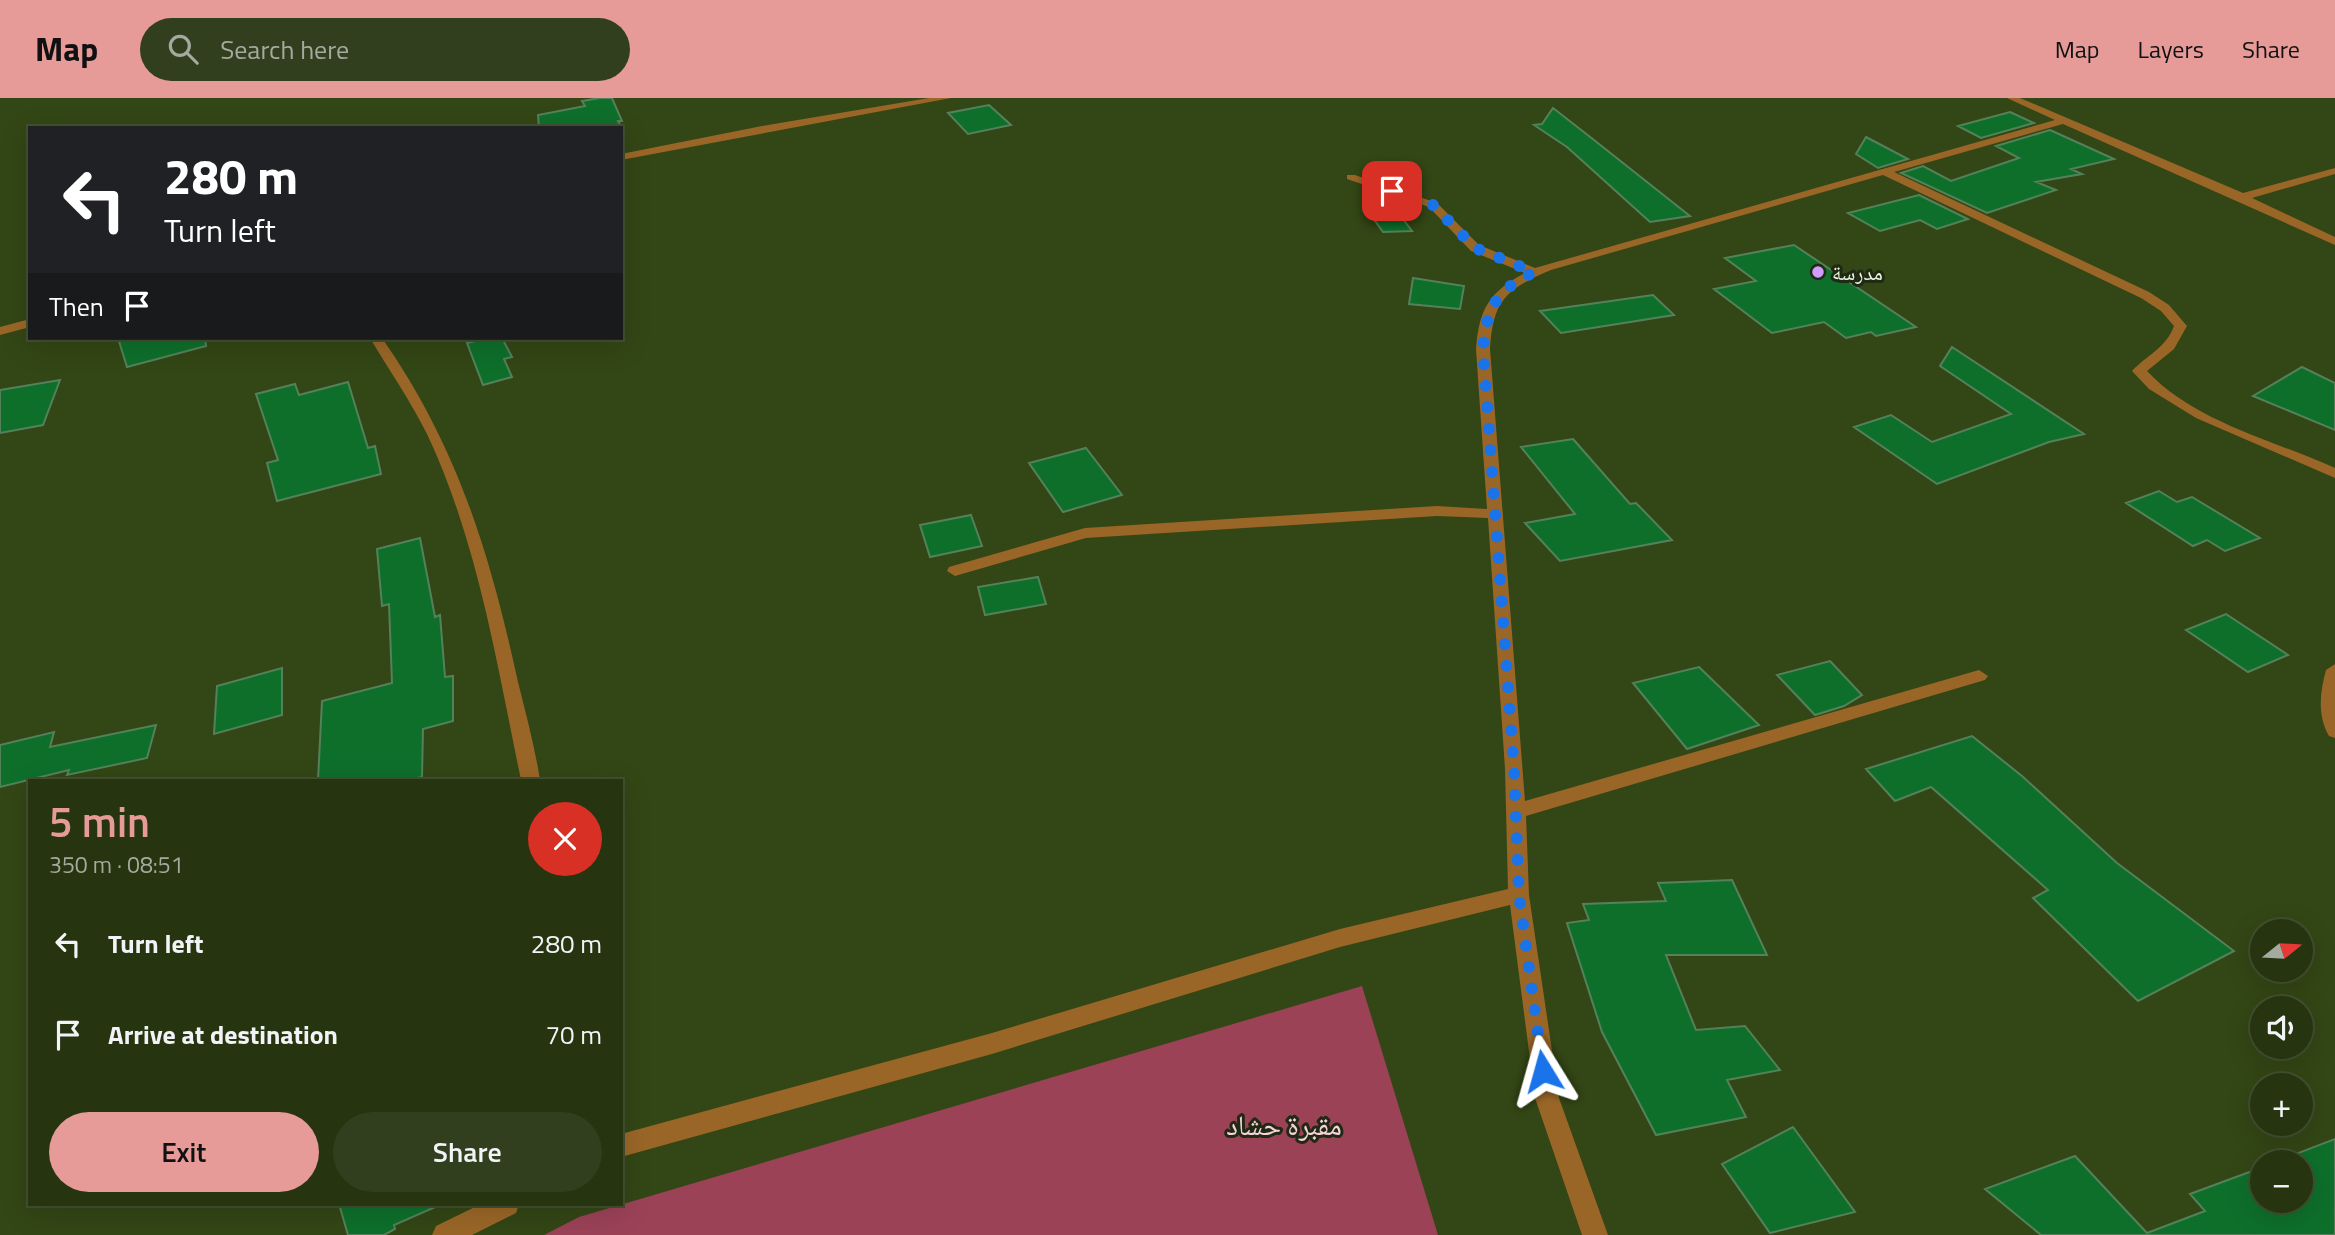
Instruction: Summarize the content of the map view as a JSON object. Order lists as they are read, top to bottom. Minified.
{"parks":["مقبرة حشاد"],"places":["مدرسة"],"north":"right","page":{"header":"Map","search":"Search here","nav":["Map","Layers","Share"],"turn":["280 m","Turn left"],"then":"Then","heading":["5 min","350 m · 08:51"],"list":[{"name":"Turn left","value":"280 m"},{"name":"Arrive at destination","value":"70 m"}],"map_buttons":["+","−"],"buttons":["Exit","Share"]}}
